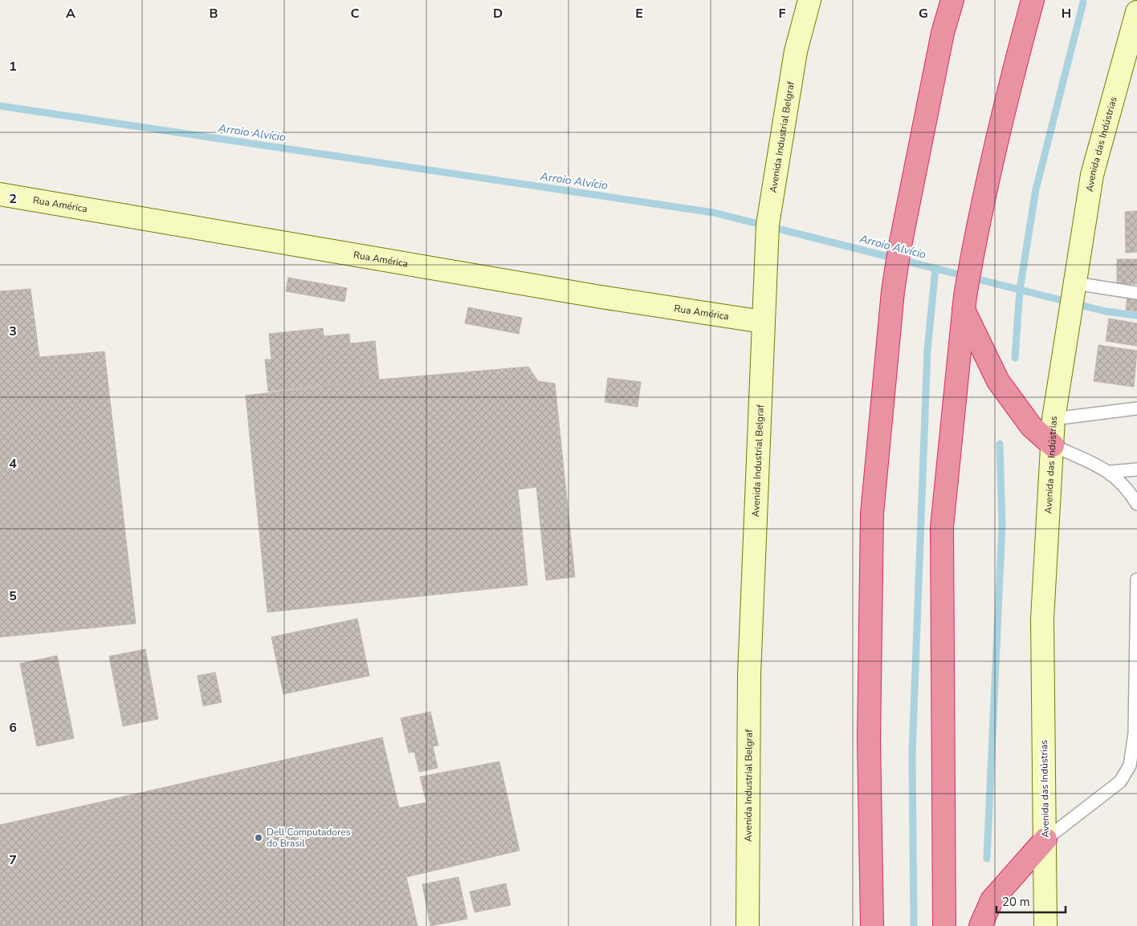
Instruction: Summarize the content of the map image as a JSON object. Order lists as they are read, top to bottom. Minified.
{"streets":{"main road":["Avenida Industrial Belgraf","Avenida das Indústrias","Rua América"]},"crossings":[["Avenida Industrial Belgraf","Rua América"]],"water":["Arroio Alvício"],"places":["Dell Computadores do Brasil"],"scale_bar":"20 m","grid":{"columns":["A","B","C","D","E","F","G","H"],"rows":["1","2","3","4","5","6","7"]}}
